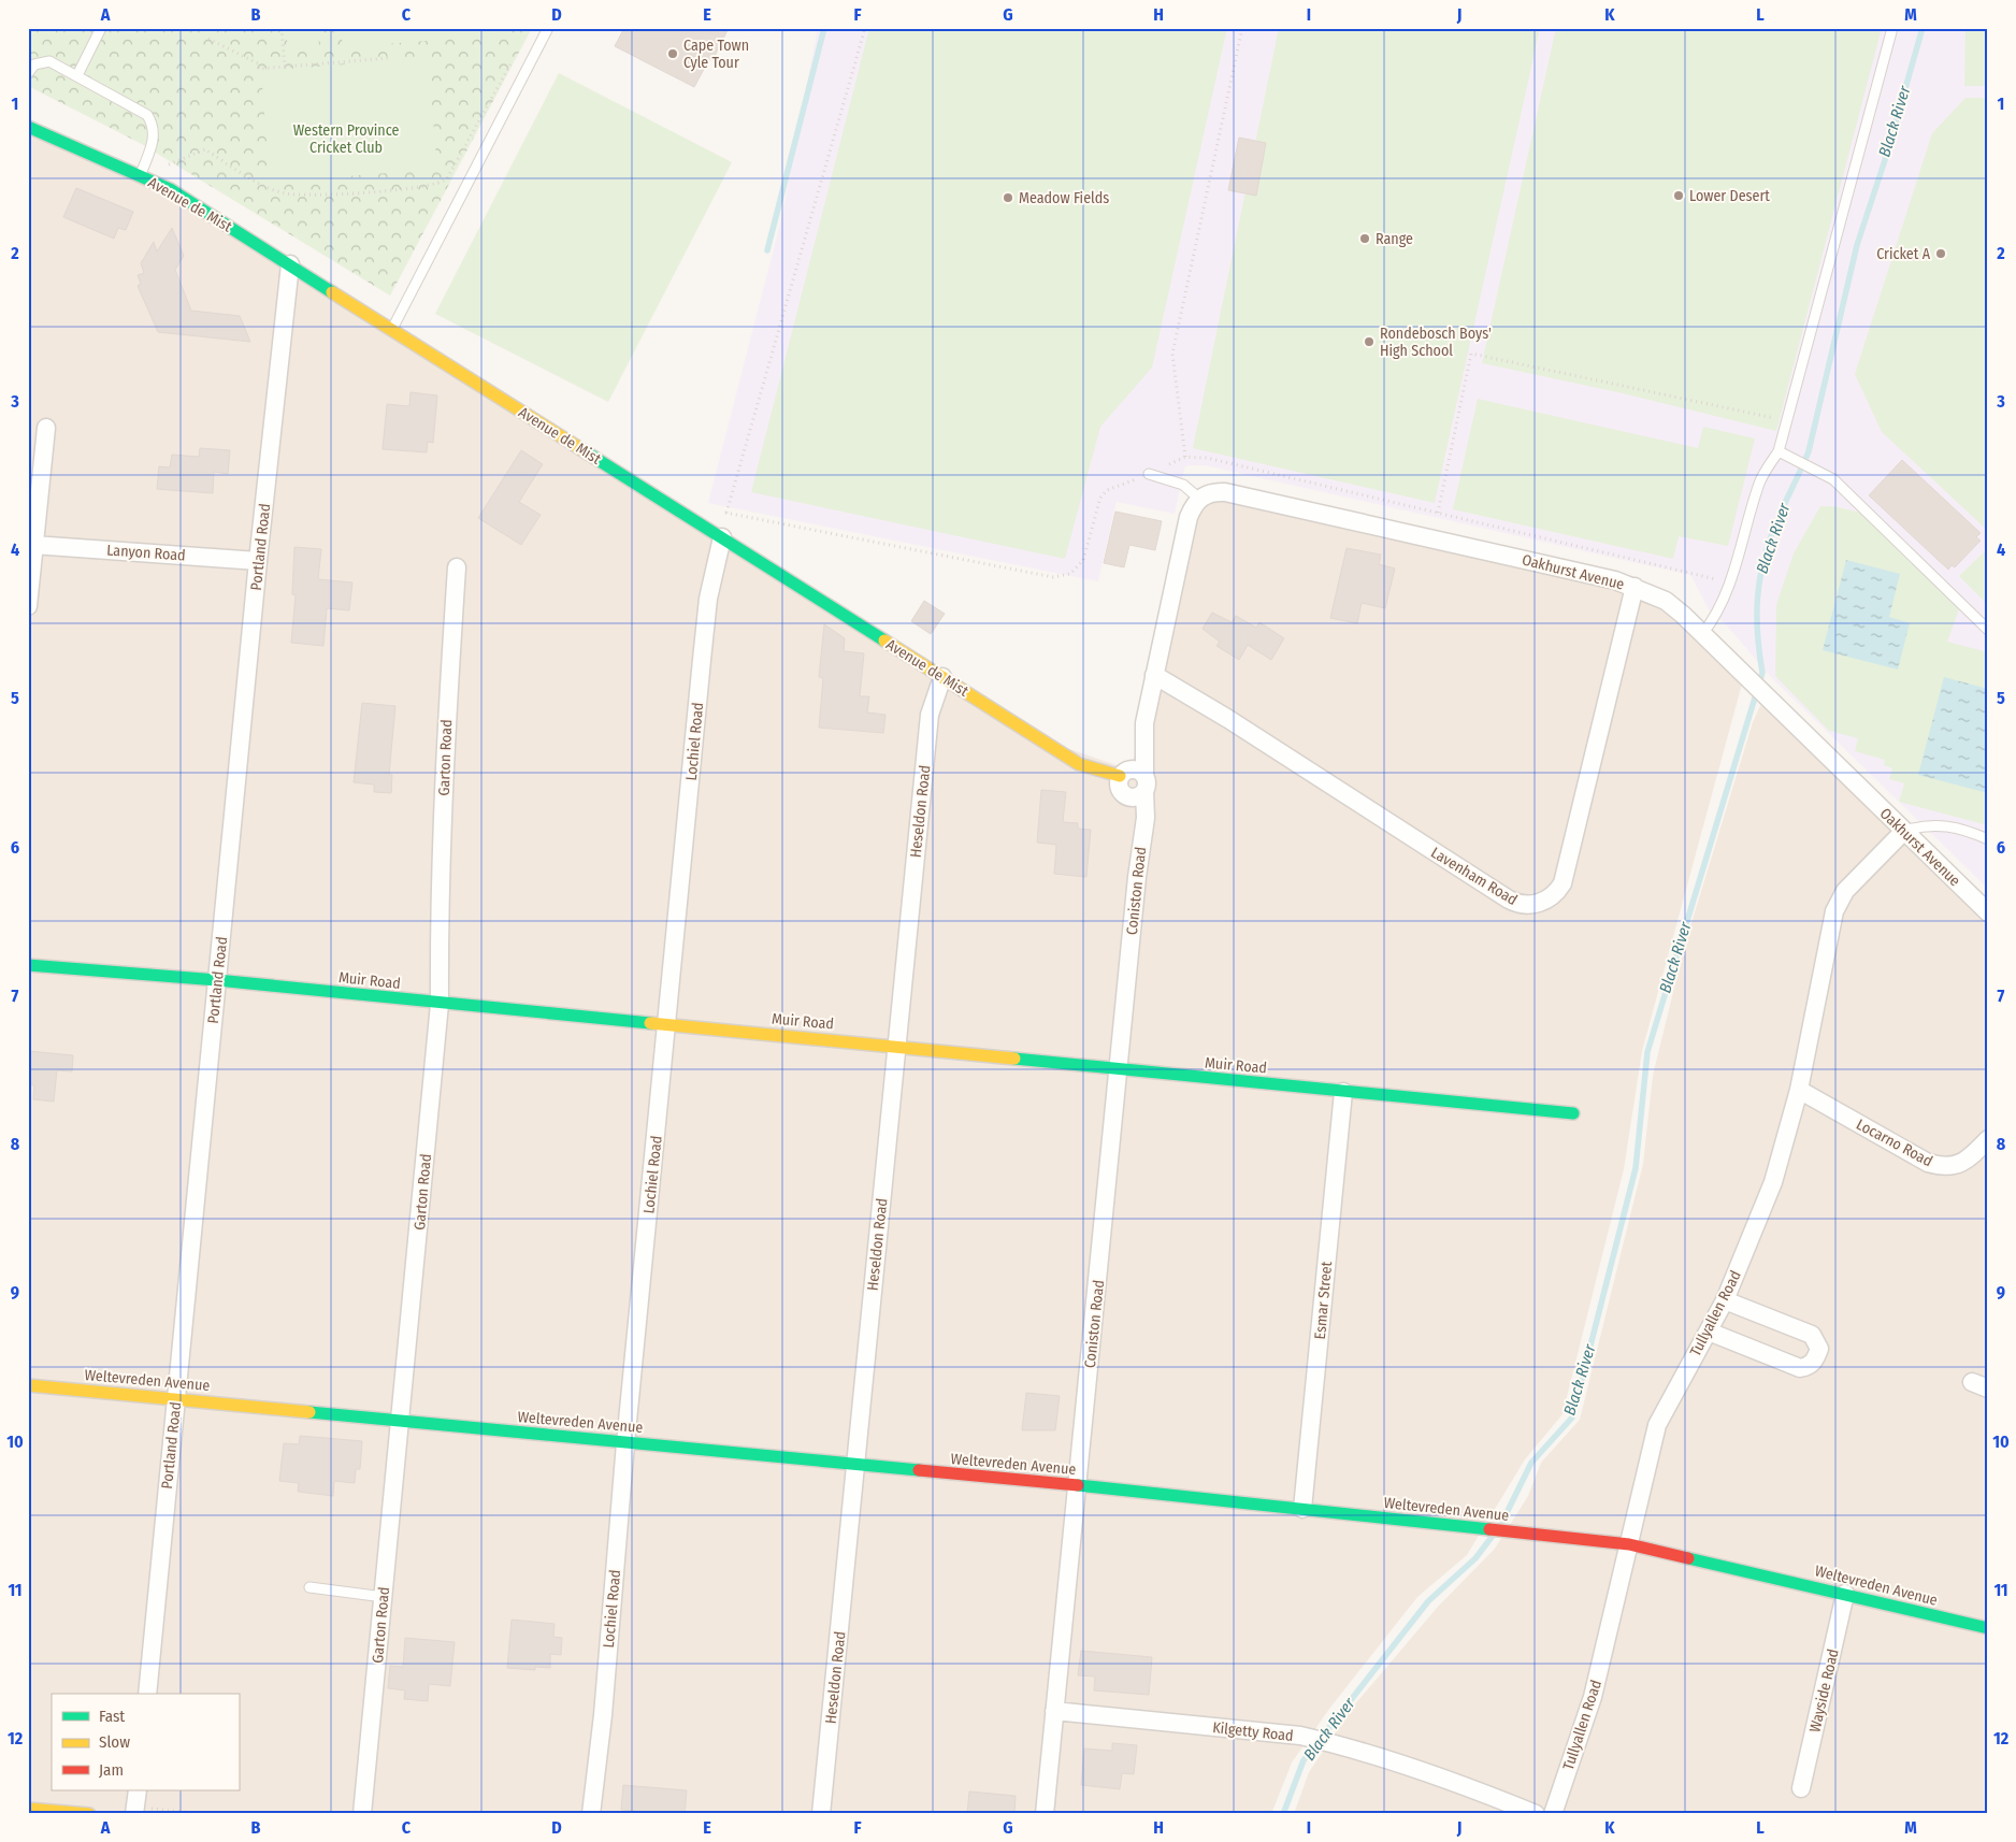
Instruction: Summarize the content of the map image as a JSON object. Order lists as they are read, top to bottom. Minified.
{"streets":{"street":["Avenue de Mist","Portland Road","Lanyon Road","Oakhurst Avenue","Lochiel Road","Garton Road","Heseldon Road","Lavenham Road","Coniston Road","Muir Road","Locarno Road","Esmar Street","Tullyallen Road","Weltevreden Avenue","Wayside Road","Kilgetty Road"]},"crossings":[["Avenue de Mist","Portland Road"],["Avenue de Mist","Lochiel Road"],["Avenue de Mist","Heseldon Road"],["Avenue de Mist","Coniston Road"],["Portland Road","Lanyon Road"],["Portland Road","Muir Road"],["Portland Road","Weltevreden Avenue"],["Oakhurst Avenue","Lavenham Road"],["Oakhurst Avenue","Coniston Road"],["Oakhurst Avenue","Tullyallen Road"],["Lochiel Road","Muir Road"],["Lochiel Road","Weltevreden Avenue"],["Garton Road","Muir Road"],["Garton Road","Weltevreden Avenue"],["Heseldon Road","Muir Road"],["Heseldon Road","Weltevreden Avenue"],["Lavenham Road","Coniston Road"],["Coniston Road","Muir Road"],["Coniston Road","Weltevreden Avenue"],["Coniston Road","Kilgetty Road"],["Muir Road","Esmar Street"],["Locarno Road","Tullyallen Road"],["Esmar Street","Weltevreden Avenue"],["Tullyallen Road","Weltevreden Avenue"],["Weltevreden Avenue","Wayside Road"]],"water":["Black River"],"parks":["Western Province Cricket Club"],"places":["Cape Town Cyle Tour","Lower Desert","Meadow Fields","Range","Cricket A","Rondebosch Boys' High School"],"legend":["Fast","Slow","Jam"],"grid":{"columns":["A","B","C","D","E","F","G","H","I","J","K","L","M"],"rows":["1","2","3","4","5","6","7","8","9","10","11","12"]}}
